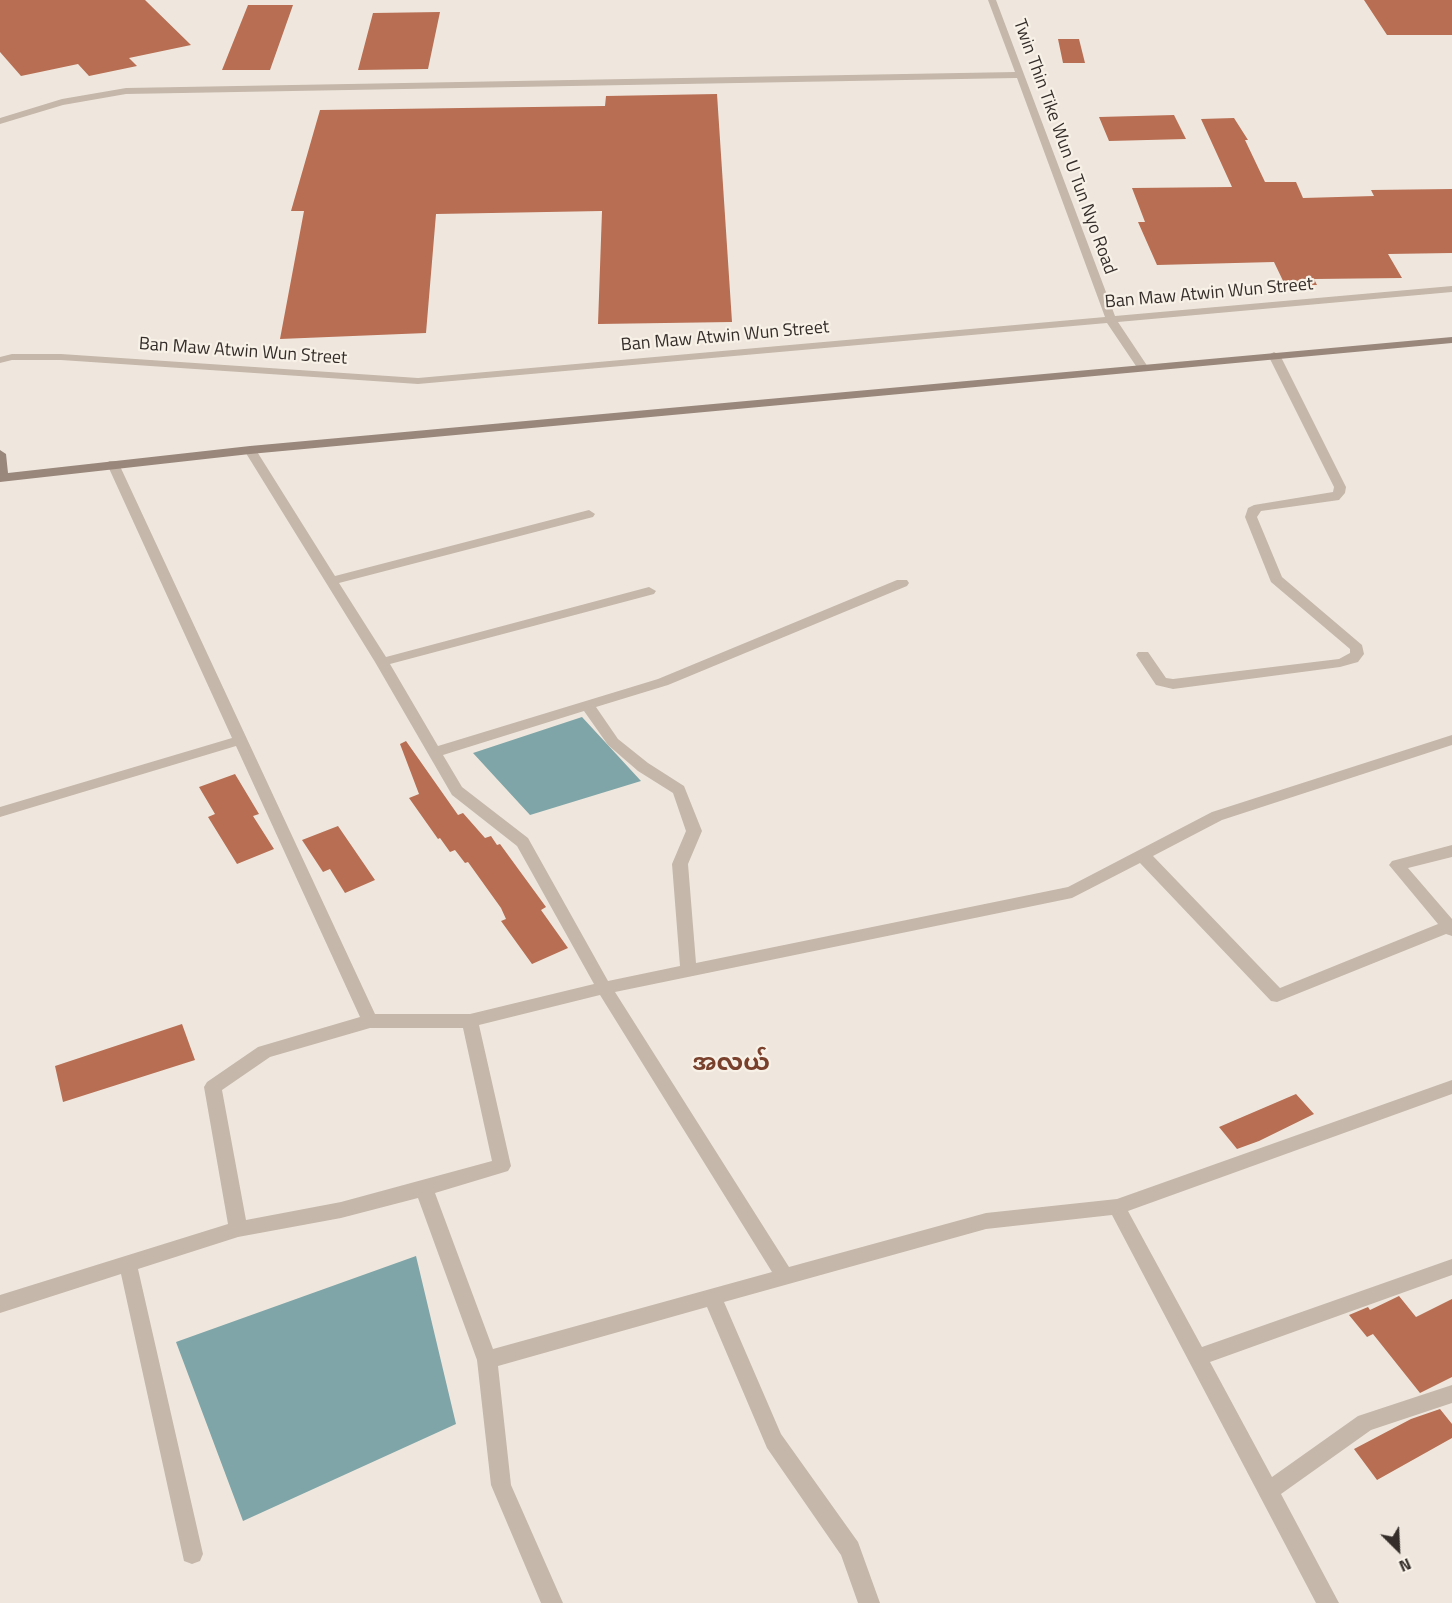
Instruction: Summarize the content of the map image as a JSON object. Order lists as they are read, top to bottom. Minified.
{"streets":{"street":["Twin Thin Tike Wun U Tun Nyo Road","Ban Maw Atwin Wun Street"]},"crossings":[["Twin Thin Tike Wun U Tun Nyo Road","Ban Maw Atwin Wun Street"]],"districts":["အလယ်"],"north":"bottom right"}
